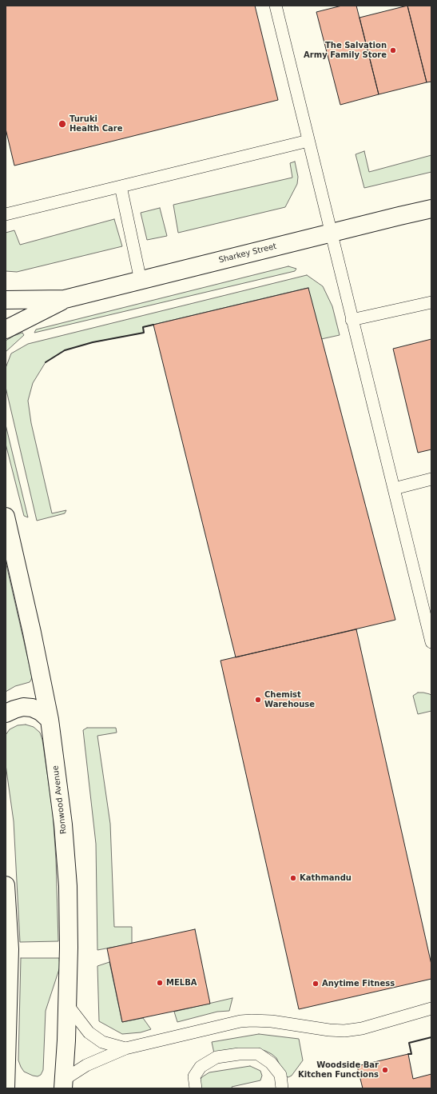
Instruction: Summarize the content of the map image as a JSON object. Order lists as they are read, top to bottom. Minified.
{"streets":{"main road":["Sharkey Street","Ronwood Avenue"]},"places":["The Salvation Army Family Store","Turuki Health Care","Chemist Warehouse","Kathmandu","MELBA","Anytime Fitness","Woodside Bar Kitchen Functions"]}
